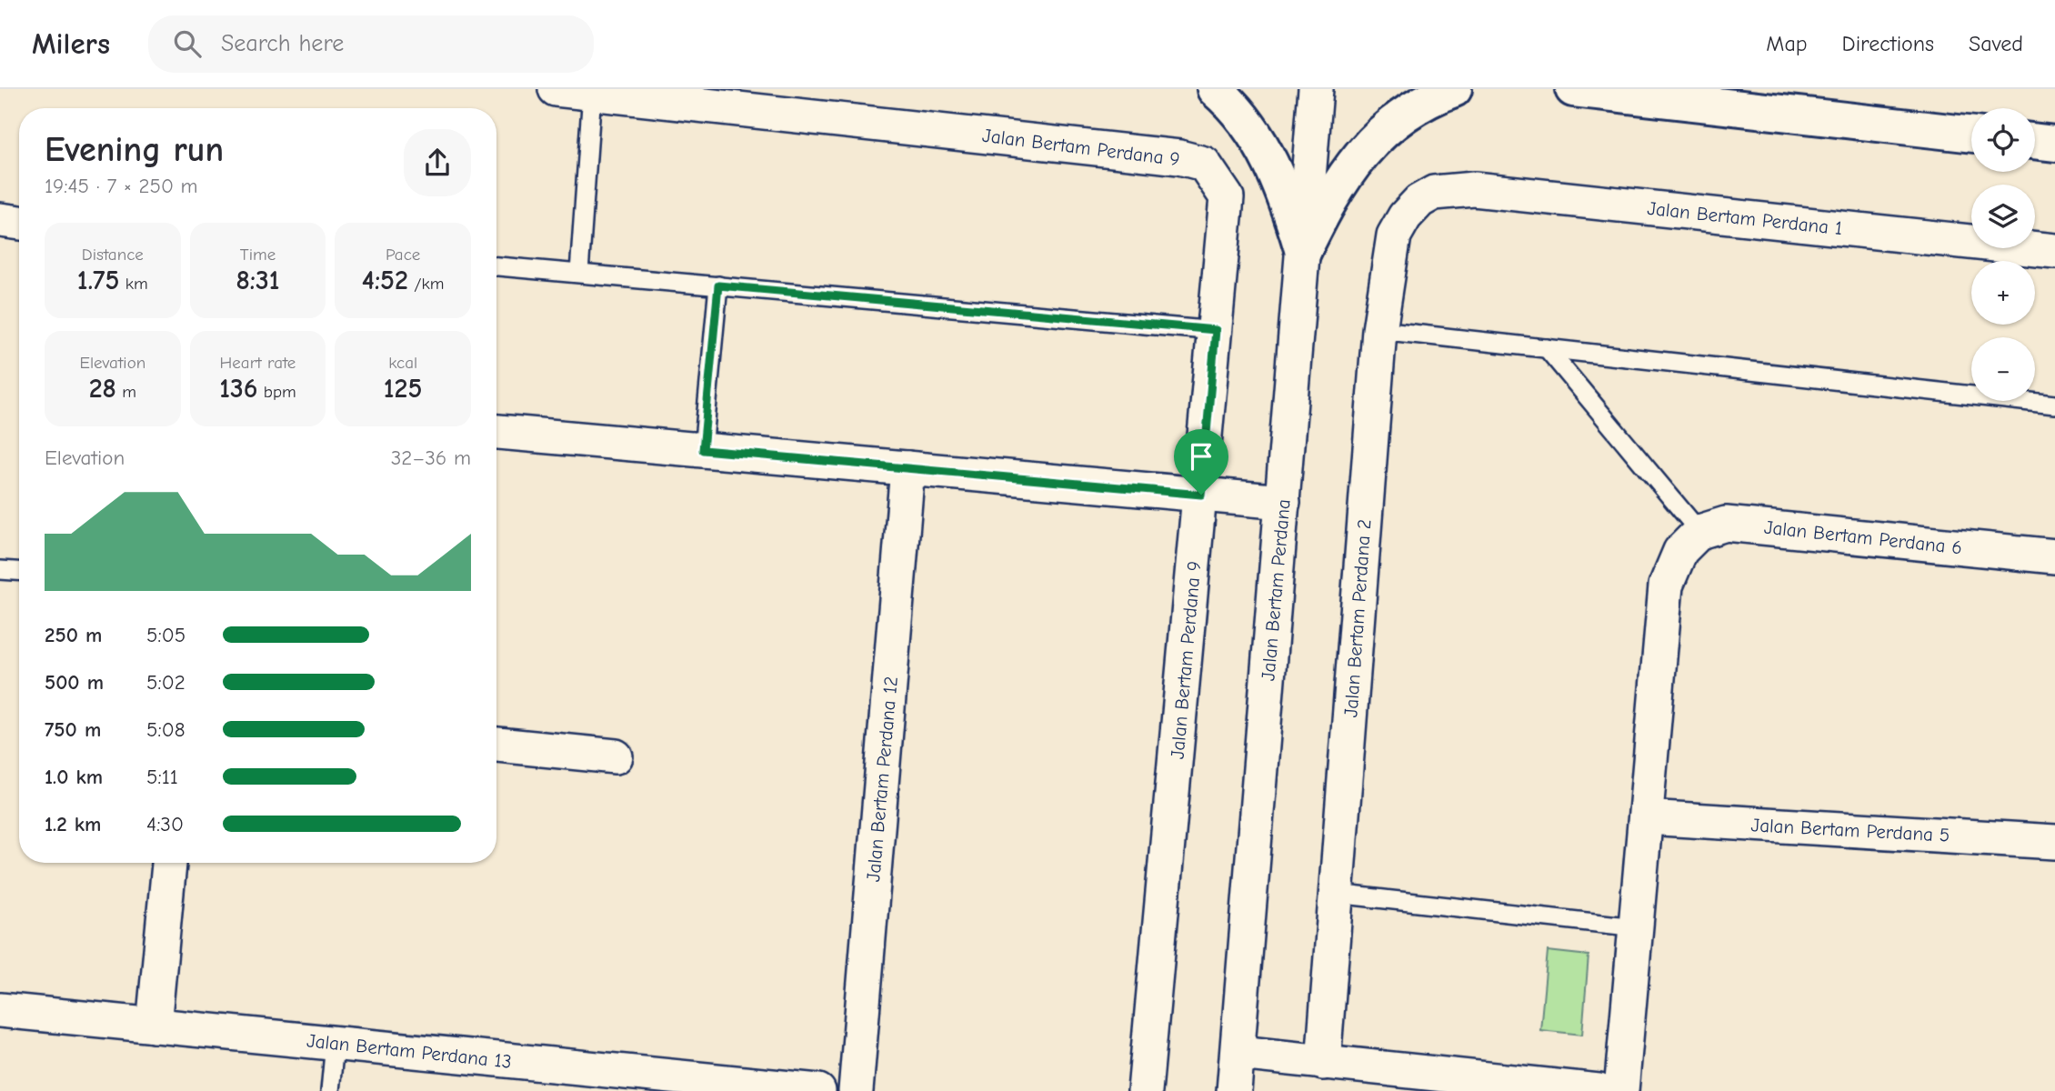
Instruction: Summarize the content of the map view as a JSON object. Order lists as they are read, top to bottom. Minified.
{"streets":{"street":["Jalan Bertam Perdana 9","Jalan Bertam Perdana 1","Jalan Bertam Perdana 6","Jalan Bertam Perdana","Jalan Bertam Perdana 2","Jalan Bertam Perdana 12","Jalan Bertam Perdana 5","Jalan Bertam Perdana 13"]},"crossings":[["Jalan Bertam Perdana 1","Jalan Bertam Perdana 2"]],"page":{"header":"Milers","search":"Search here","nav":["Map","Directions","Saved"],"map_buttons":["+","−"],"heading":["Evening run","19:45 · 7 × 250 m"],"stats":[["Distance","1.75 km"],["Time","8:31"],["Pace","4:52 /km"],["Elevation","28 m"],["Heart rate","136 bpm"],["kcal","125"]],"chart":["Elevation","32–36 m"],"list":[{"name":"250 m","note":"5:05"},{"name":"500 m","note":"5:02"},{"name":"750 m","note":"5:08"},{"name":"1.0 km","note":"5:11"},{"name":"1.2 km","note":"4:30"}]}}
